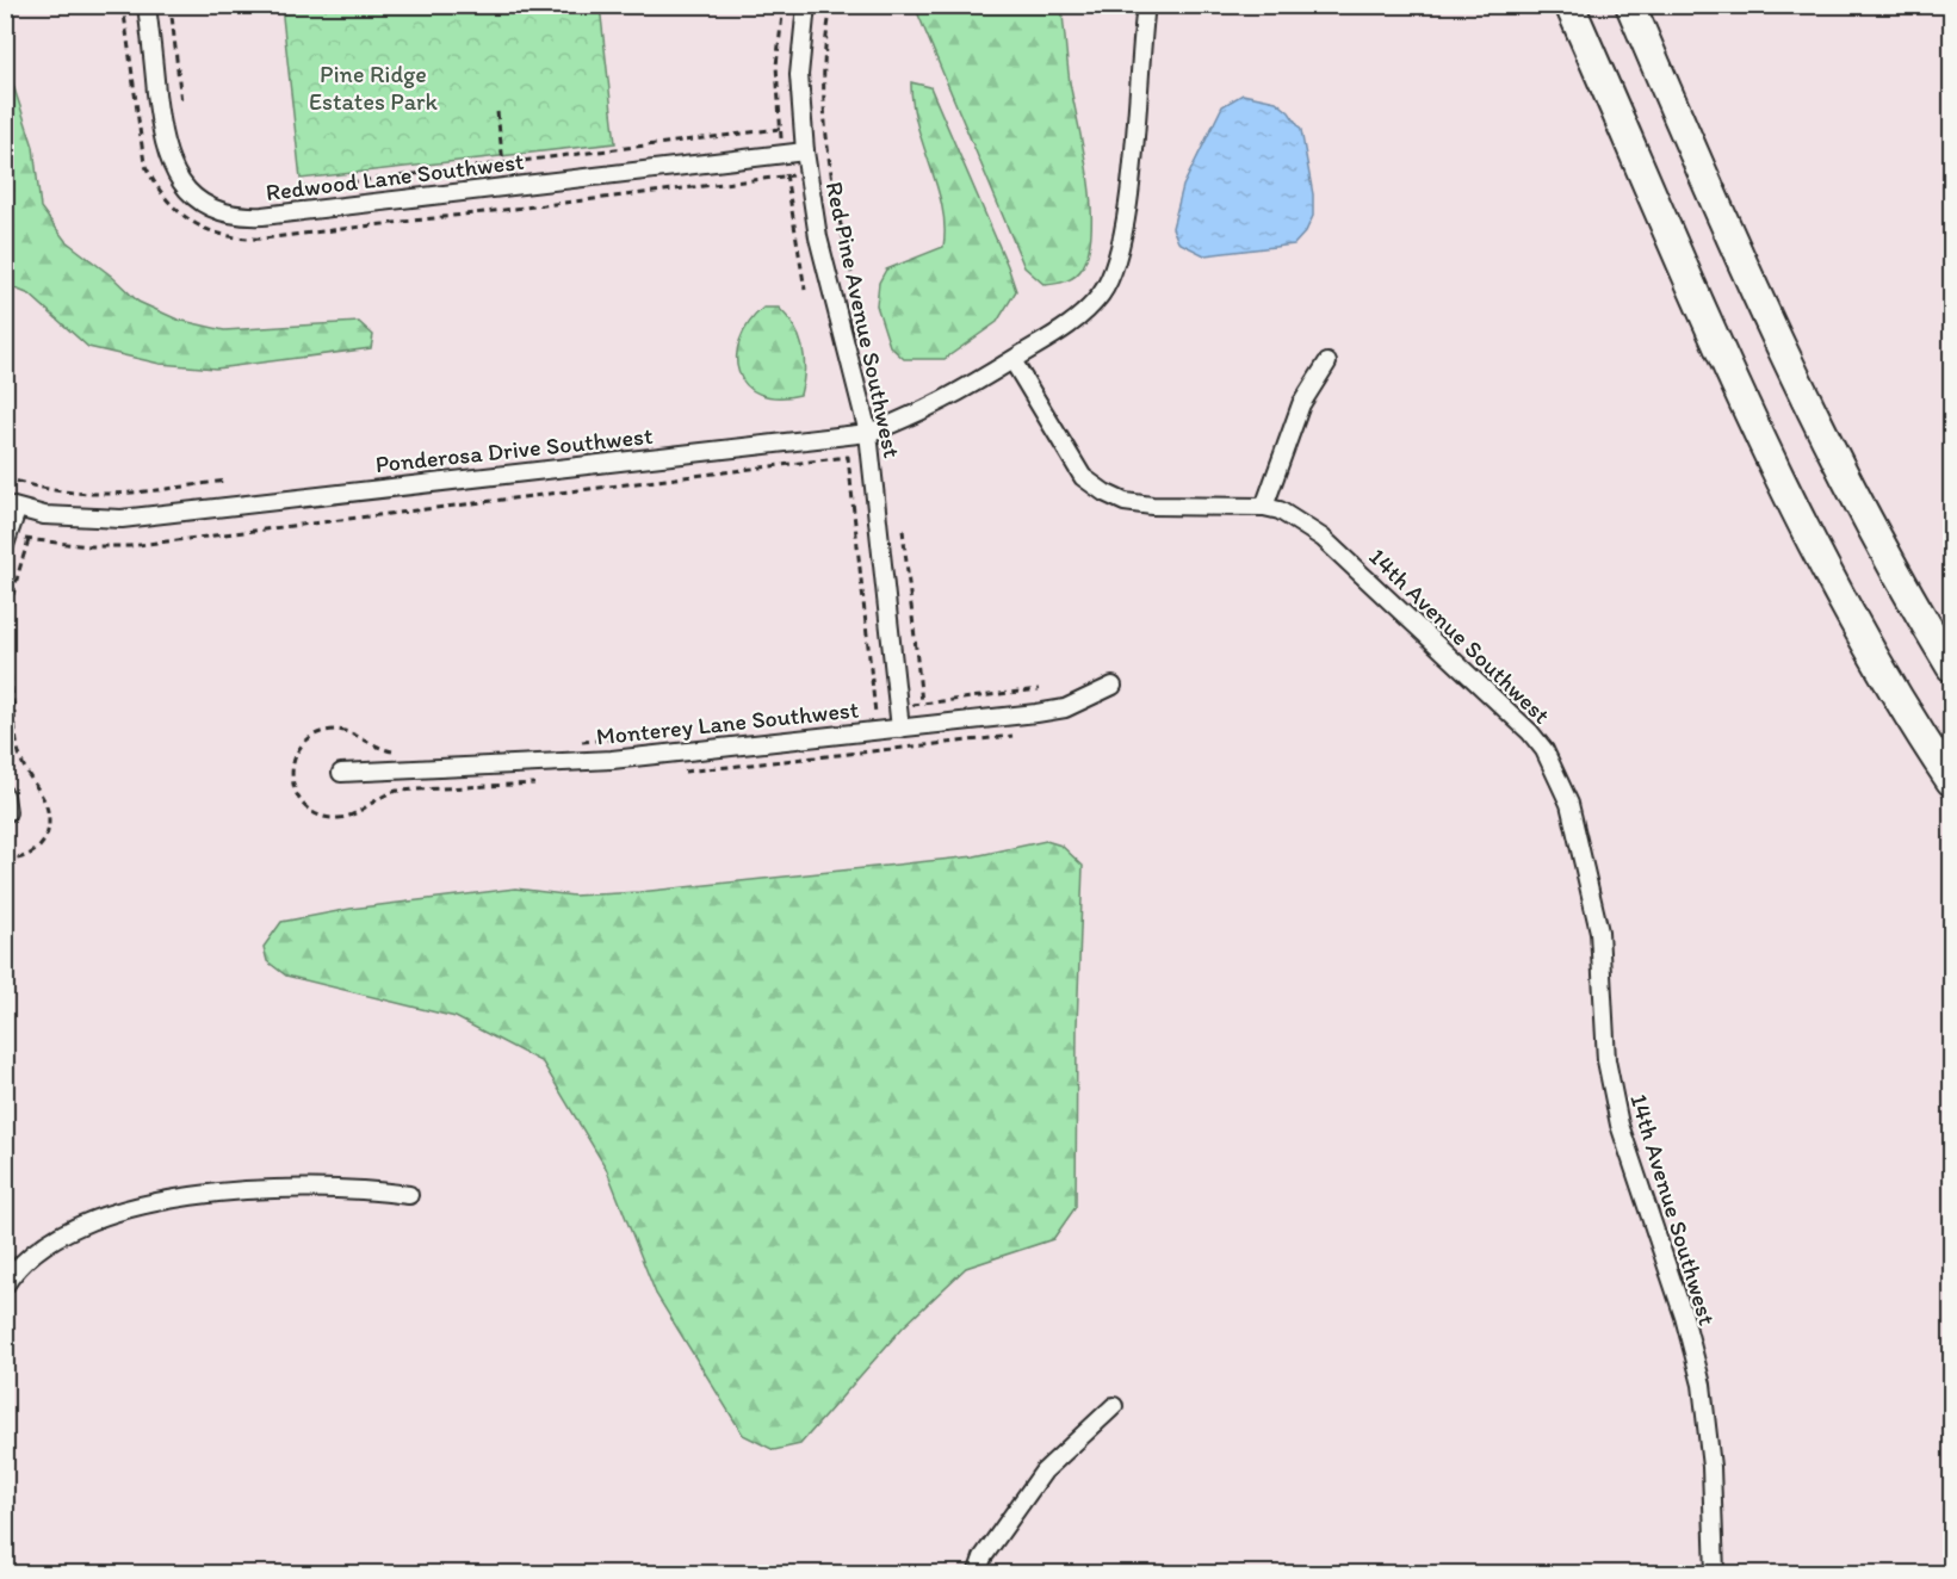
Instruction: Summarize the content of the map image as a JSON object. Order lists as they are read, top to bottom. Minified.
{"streets":{"street":["Redwood Lane Southwest","Red Pine Avenue Southwest","Ponderosa Drive Southwest","14th Avenue Southwest","Monterey Lane Southwest"]},"crossings":[["Redwood Lane Southwest","Red Pine Avenue Southwest"],["Red Pine Avenue Southwest","Ponderosa Drive Southwest"],["Red Pine Avenue Southwest","Monterey Lane Southwest"],["Ponderosa Drive Southwest","14th Avenue Southwest"]],"parks":["Pine Ridge Estates Park"]}
